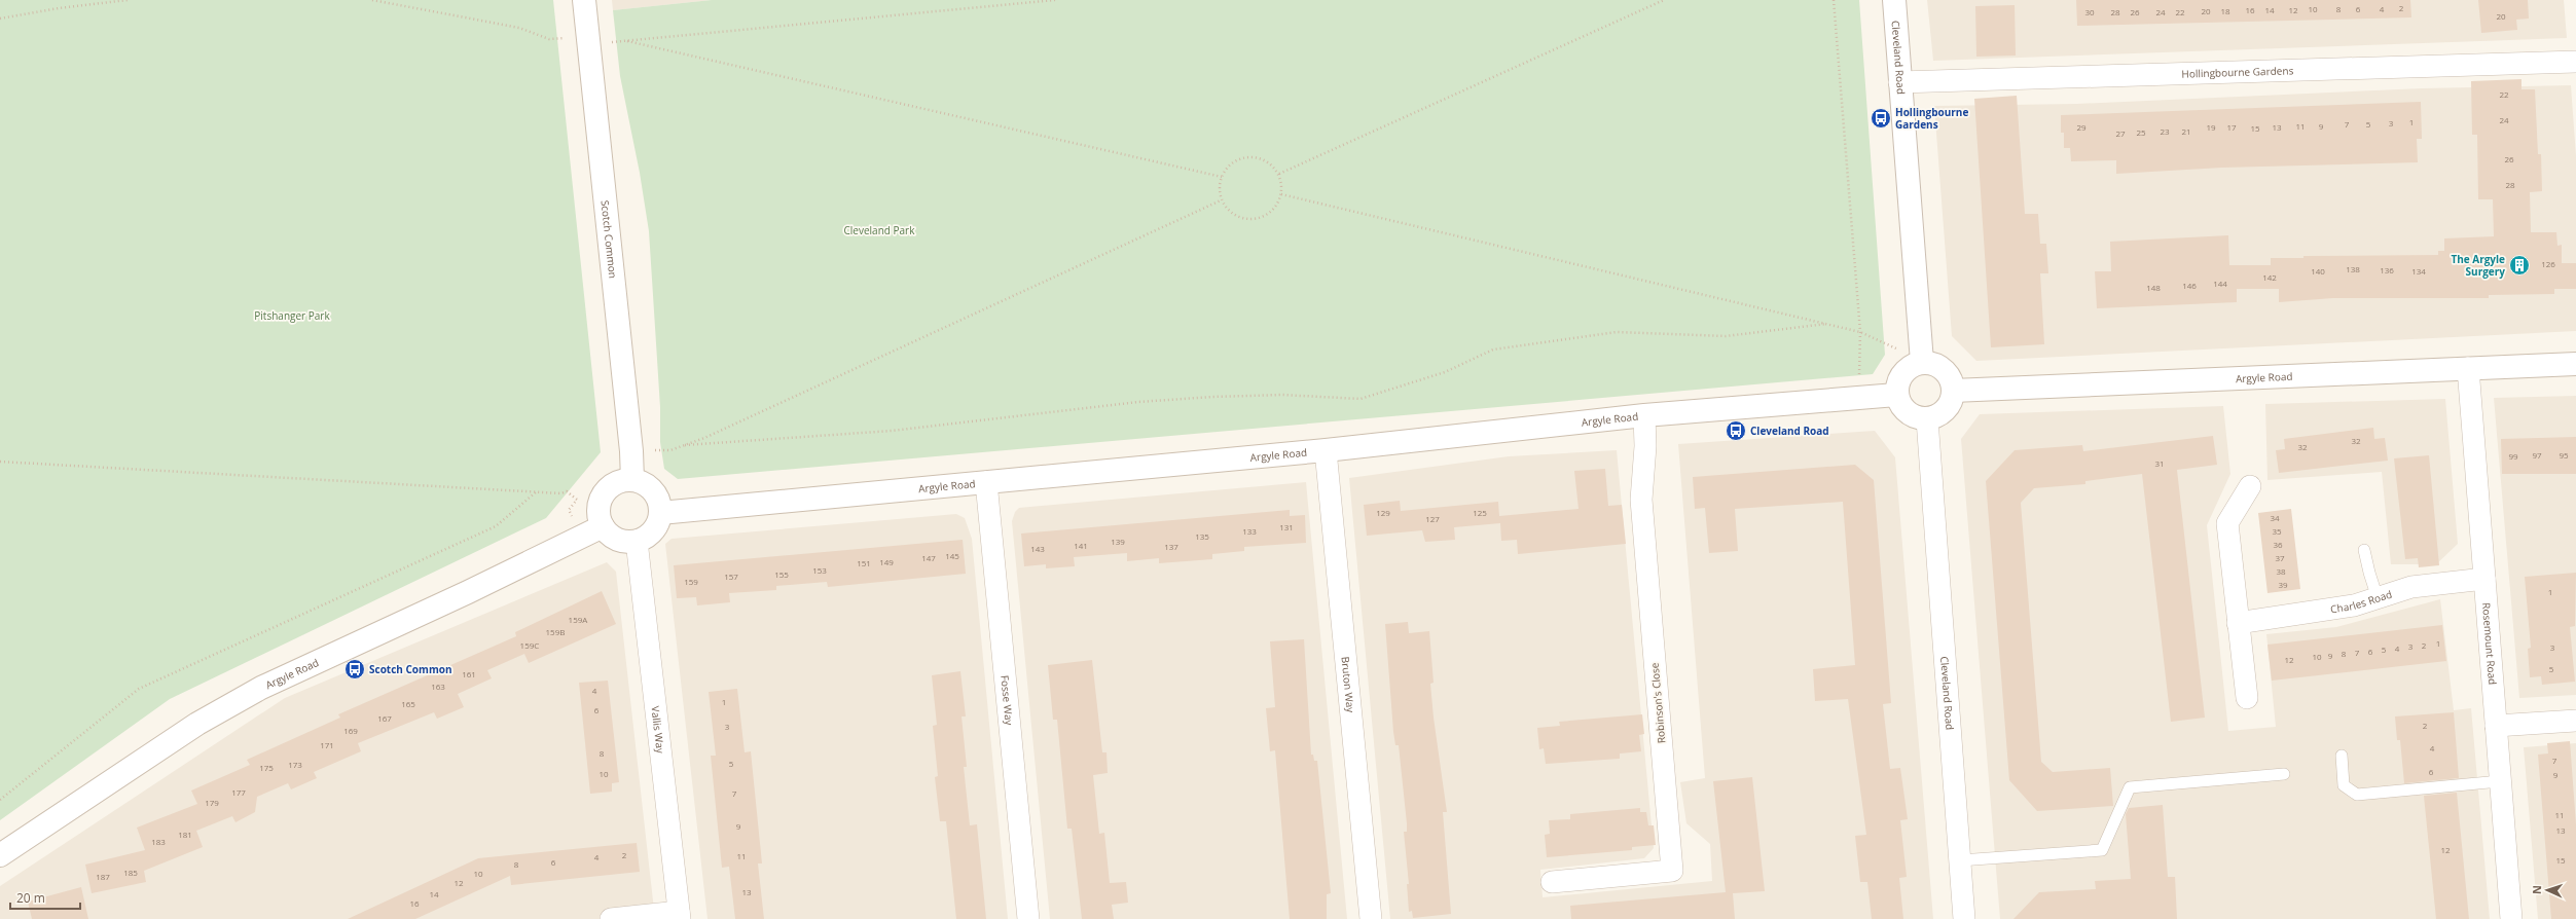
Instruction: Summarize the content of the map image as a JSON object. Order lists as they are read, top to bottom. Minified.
{"streets":{"main road":["Cleveland Road","Scotch Common","Argyle Road"],"street":["Hollingbourne Gardens","Charles Road","Rosemount Road","Bruton Way","Fosse Way","Robinson's Close","Vallis Way"]},"crossings":[["Cleveland Road","Hollingbourne Gardens"],["Cleveland Road","Argyle Road"],["Scotch Common","Argyle Road"],["Scotch Common","Vallis Way"],["Argyle Road","Rosemount Road"],["Argyle Road","Bruton Way"],["Argyle Road","Fosse Way"],["Argyle Road","Robinson's Close"],["Argyle Road","Vallis Way"],["Charles Road","Rosemount Road"]],"parks":["Cleveland Park","Pitshanger Park"],"places":{"bus stop":["Hollingbourne Gardens","Cleveland Road","Scotch Common"],"building":["The Argyle Surgery"]},"house_numbers":["2","10","8","6","4","16","14","12","20","18","30","28","26","24","22","20","22","24","1","3","7","5","11","9","29","19","17","13","15","23","21","25","27","26","28","126","138","136","140","134","142","144","146","148","32","32","97","95","99","31","129","125","34","127","131","133","35","135","139","36","141","137","143","145","147","37","149","151","153","38","155","157","159","39","1","159A","159B","1","159C","2","3","3","4","5","6","7","8","9","10","12","5","161","163","4","1","165","6","167","2","3","169","171","4","8","7","5","173","175","6","10","9","177","7","179","11","9","13","181","183","12","2","11","4","15","6","8","185","10","187","12","13","14","16"],"scale_bar":"20 m","north":"left"}
